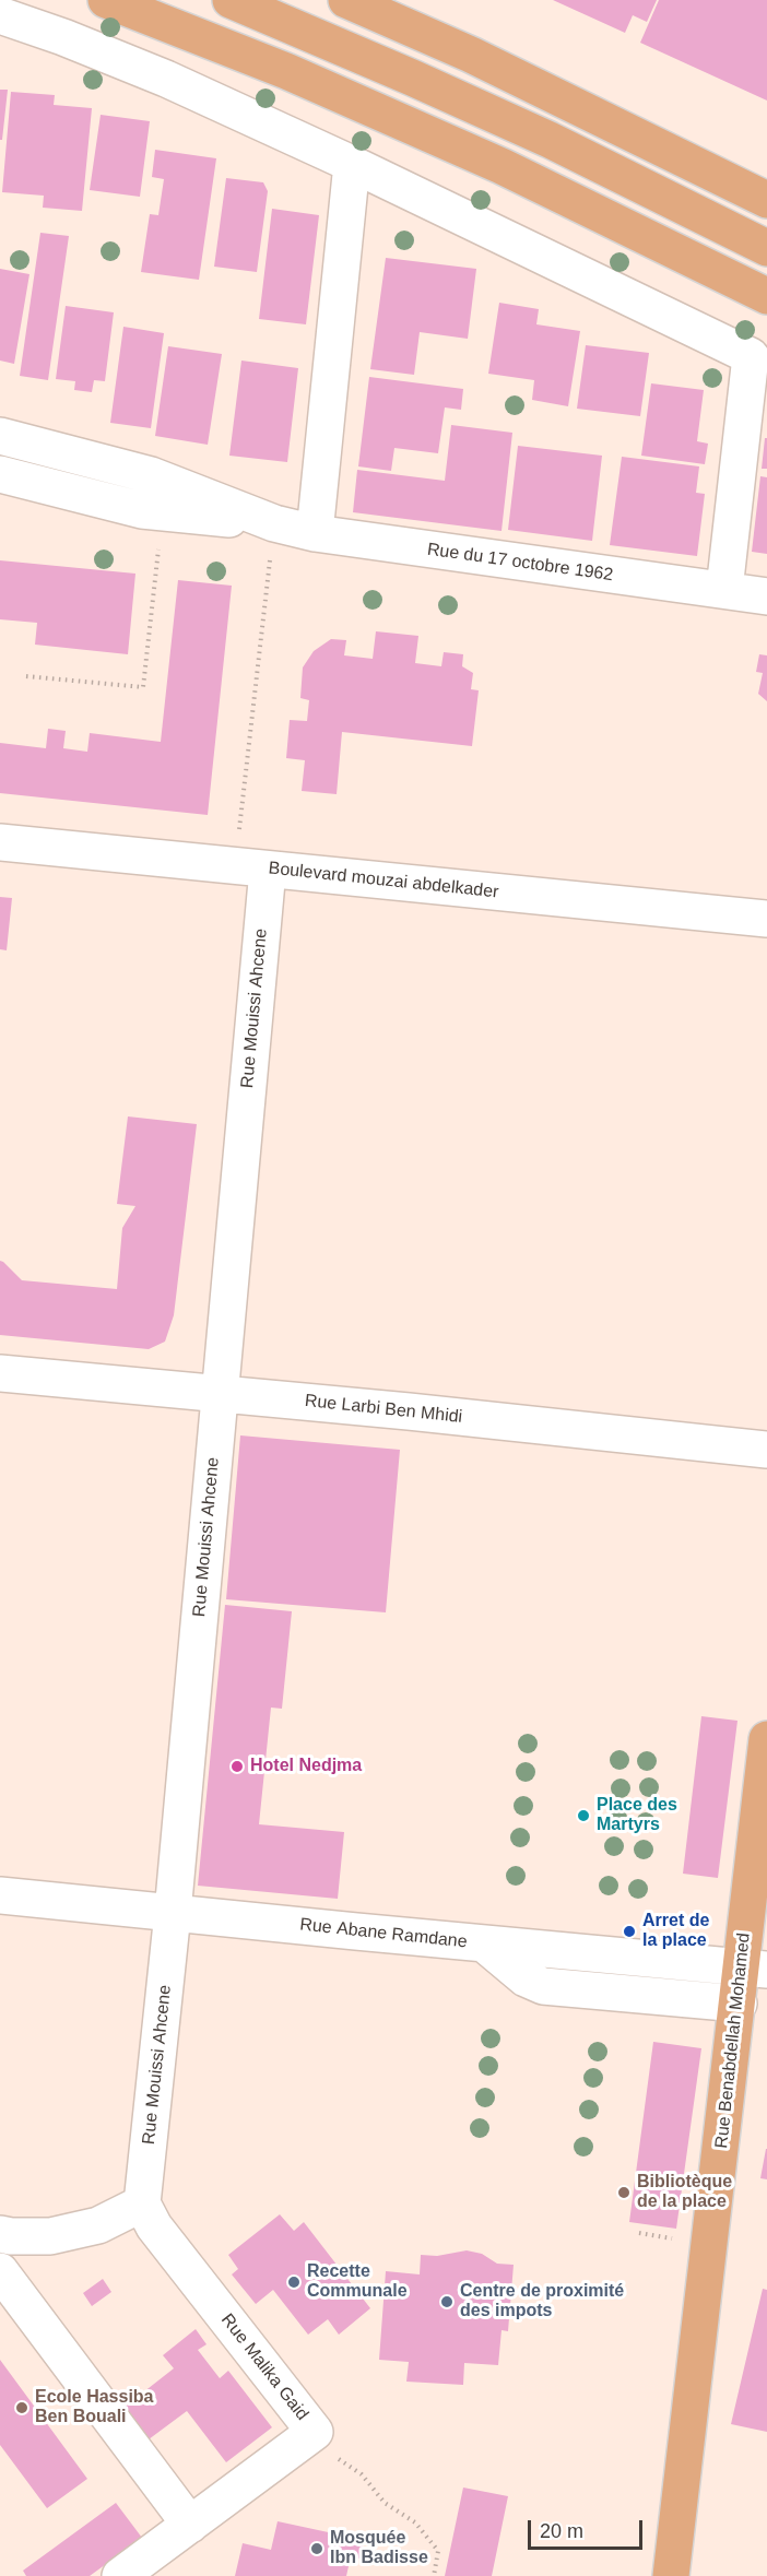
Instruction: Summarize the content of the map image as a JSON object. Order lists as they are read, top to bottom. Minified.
{"streets":{"main road":["Rue Benabdellah Mohamed"],"street":["Rue du 17 octobre 1962","Boulevard mouzai abdelkader","Rue Mouissi Ahcene","Rue Larbi Ben Mhidi","Rue Abane Ramdane","Rue Malika Gaid"]},"crossings":[["Boulevard mouzai abdelkader","Rue Mouissi Ahcene"],["Rue Mouissi Ahcene","Rue Larbi Ben Mhidi"],["Rue Mouissi Ahcene","Rue Abane Ramdane"],["Rue Mouissi Ahcene","Rue Malika Gaid"],["Rue Abane Ramdane","Rue Benabdellah Mohamed"]],"places":["Hotel Nedjma","Place des Martyrs","Arret de la place","Bibliotèque de la place","Recette Communale","Centre de proximité des impots","Ecole Hassiba Ben Bouali","Mosquée Ibn Badisse"],"scale_bar":"20 m"}
